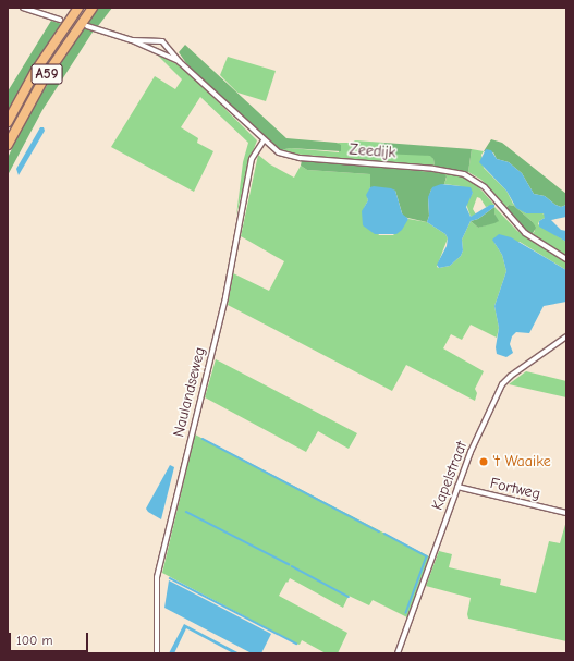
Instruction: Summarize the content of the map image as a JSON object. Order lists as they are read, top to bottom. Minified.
{"streets":{"highway":["A59"],"street":["Zeedijk","Naulandseweg","Kapelstraat","Fortweg"]},"crossings":[["Zeedijk","Naulandseweg"],["Kapelstraat","Fortweg"]],"places":["'t Waaike"],"scale_bar":"100 m"}
